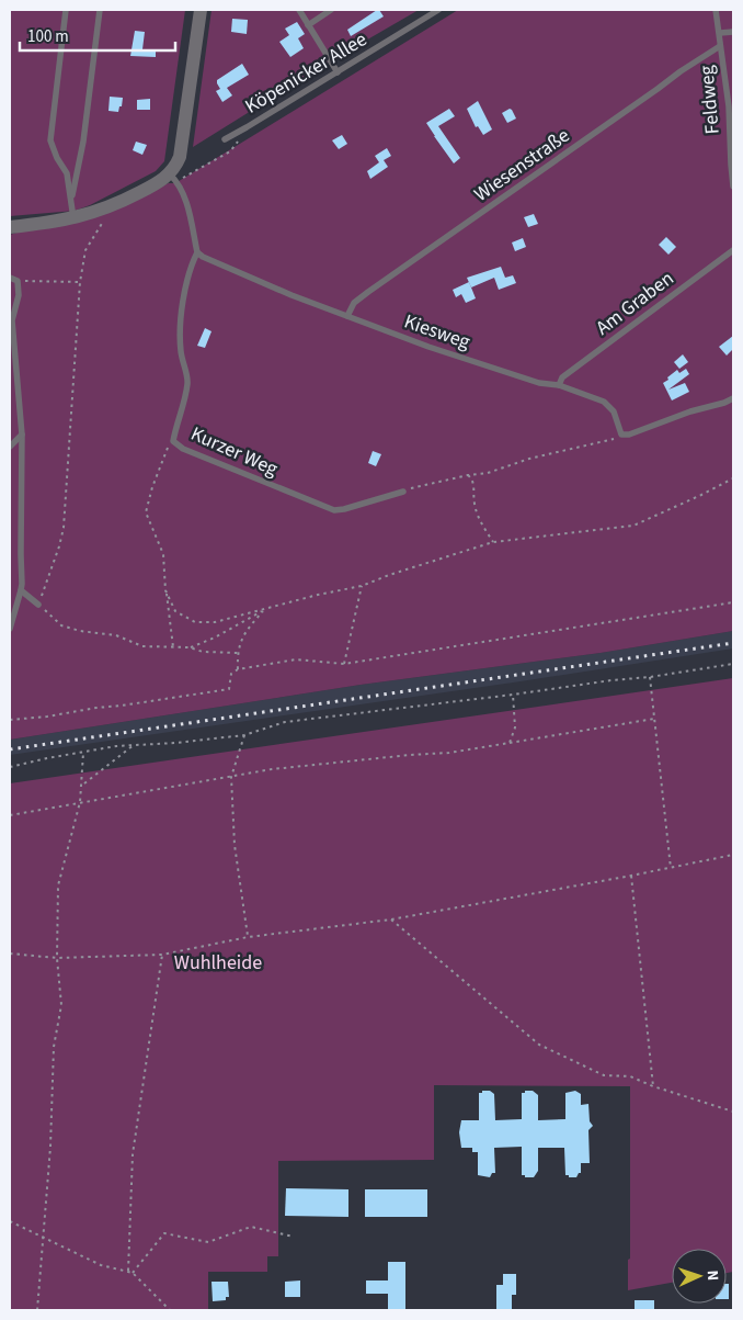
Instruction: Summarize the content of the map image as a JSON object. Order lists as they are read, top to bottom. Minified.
{"streets":{"lane":["Köpenicker Allee","Feldweg","Wiesenstraße","Am Graben","Kiesweg","Kurzer Weg"]},"crossings":[["Feldweg","Wiesenstraße"],["Wiesenstraße","Kiesweg"],["Am Graben","Kiesweg"],["Kiesweg","Kurzer Weg"]],"parks":["Wuhlheide"],"scale_bar":"100 m","north":"right"}
